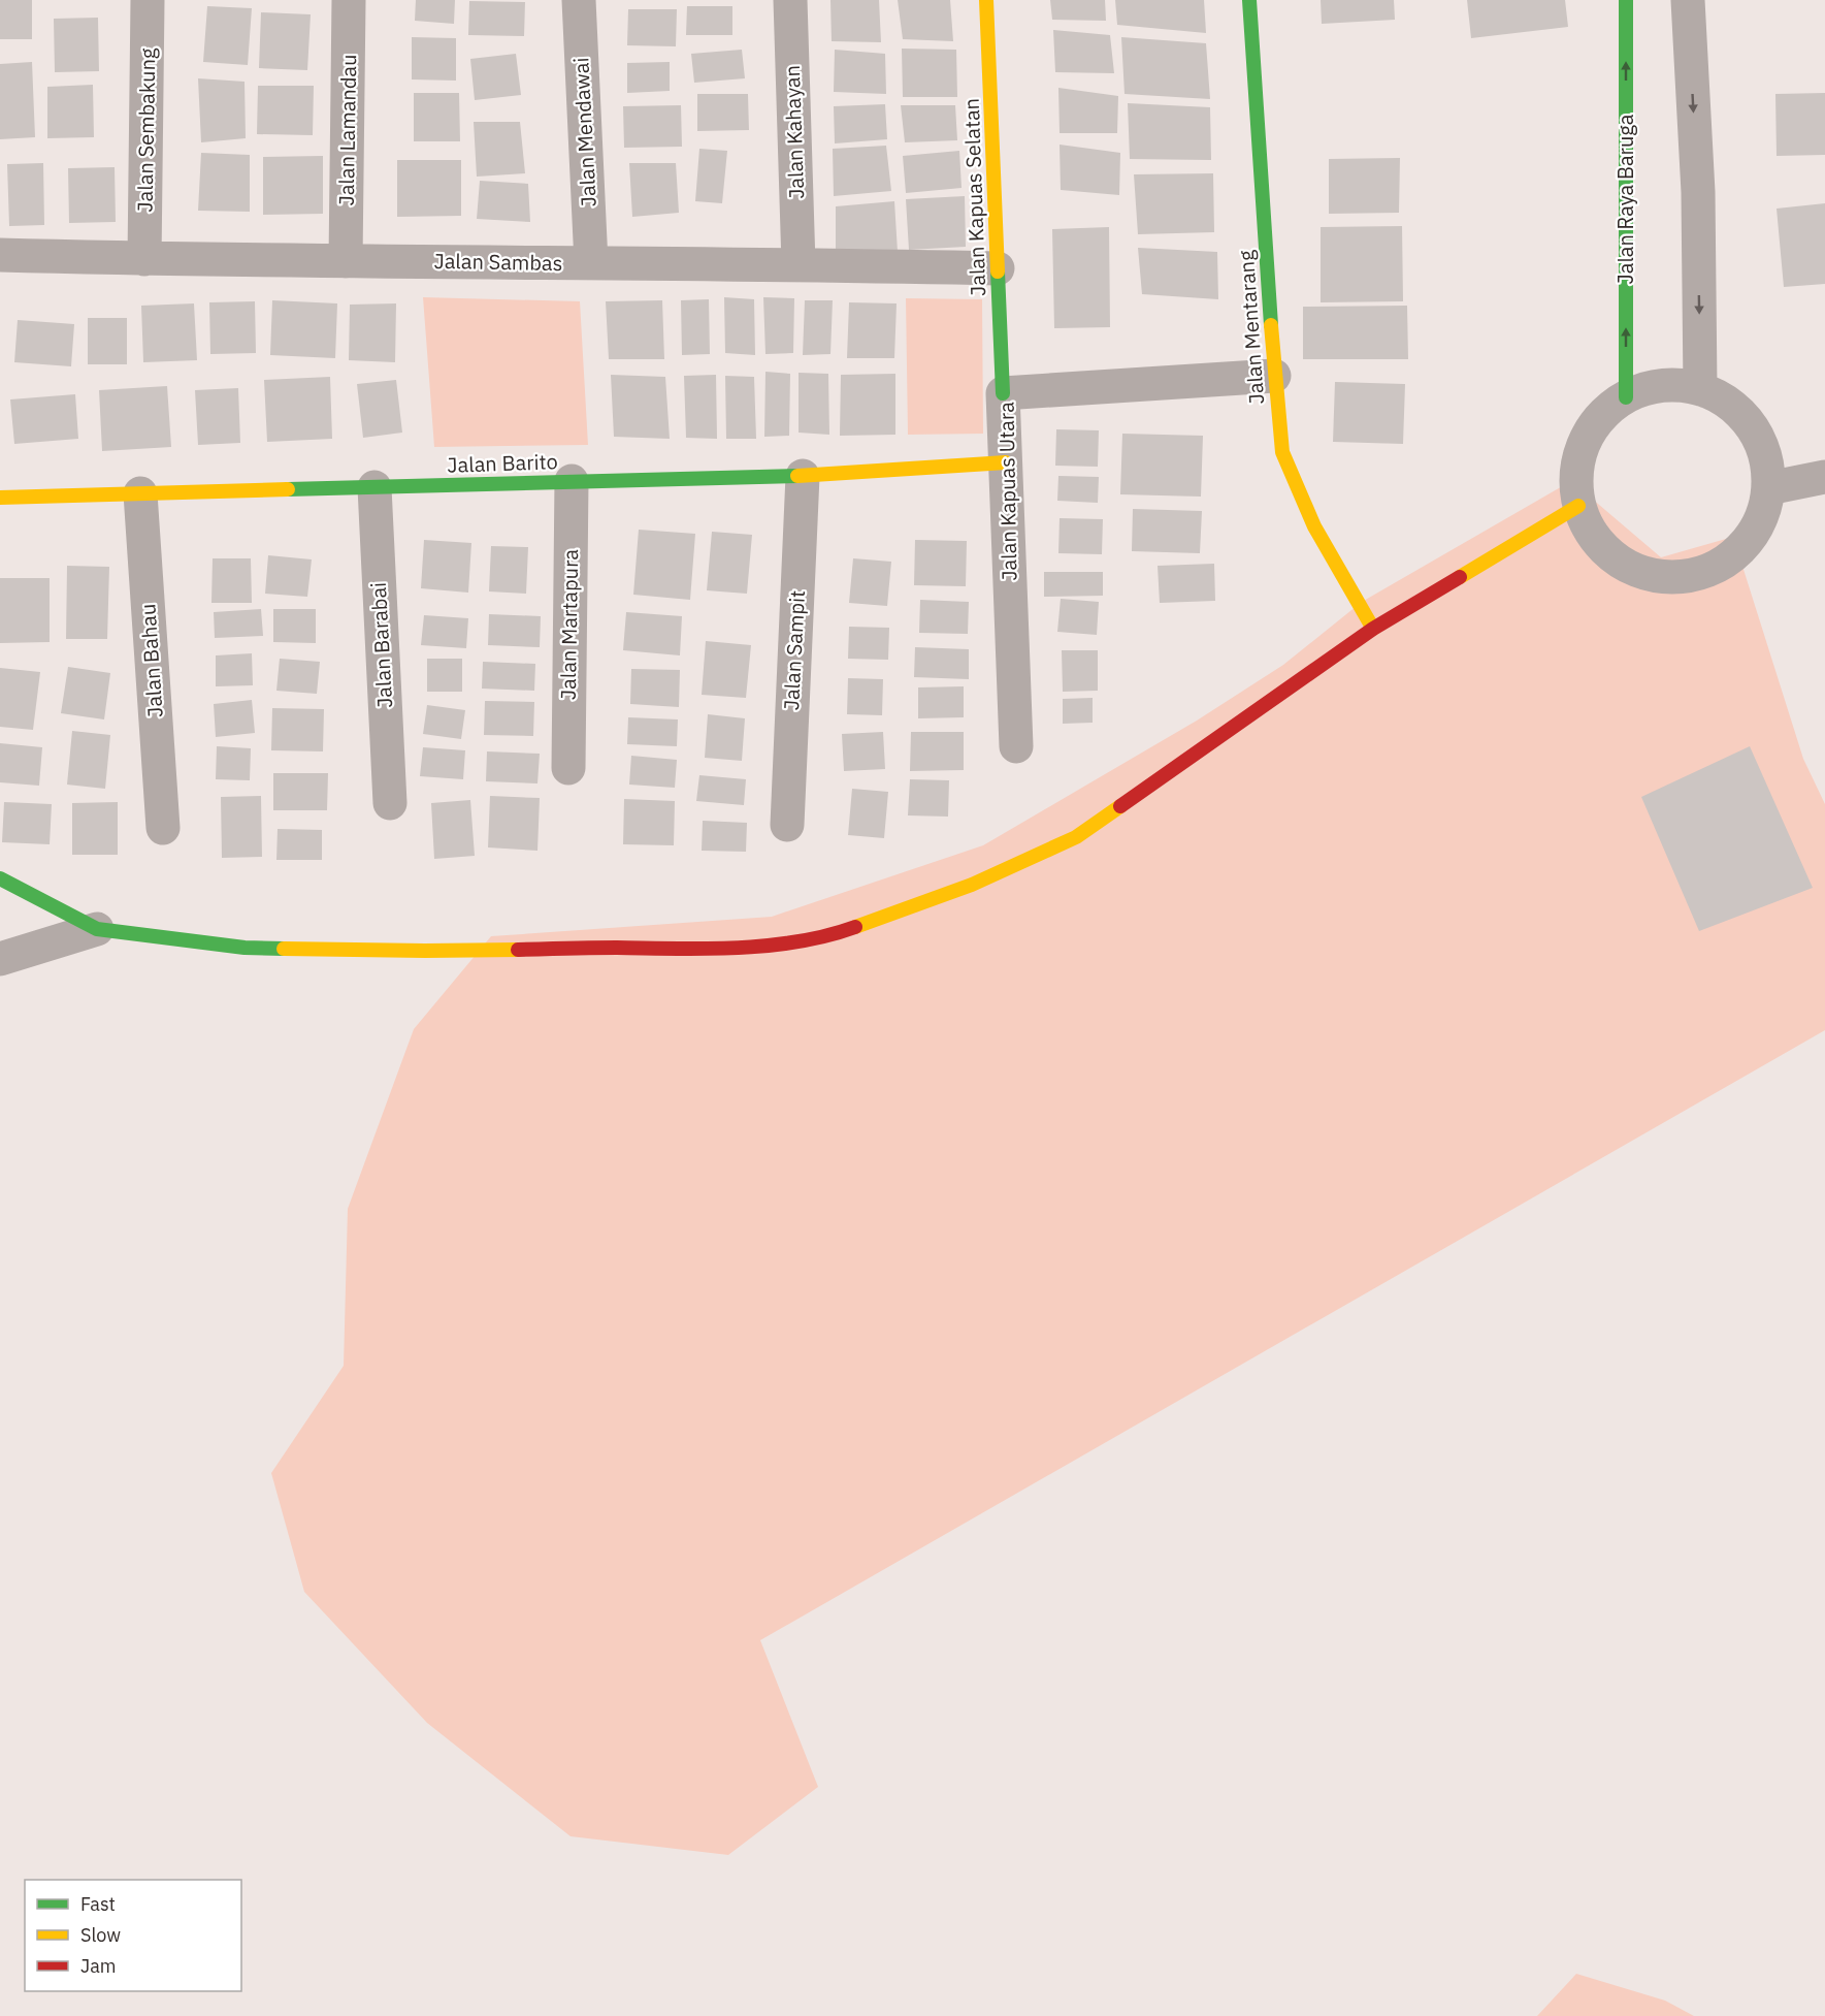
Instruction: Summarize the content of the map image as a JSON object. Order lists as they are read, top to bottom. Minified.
{"streets":{"street":["Jalan Sembakung","Jalan Lamandau","Jalan Mendawai","Jalan Kahayan","Jalan Kapuas Selatan","Jalan Raya Baruga","Jalan Sambas","Jalan Mentarang","Jalan Barito","Jalan Kapuas Utara","Jalan Martapura","Jalan Barabai","Jalan Sampit","Jalan Bahau"]},"crossings":[["Jalan Sembakung","Jalan Sambas"],["Jalan Lamandau","Jalan Sambas"],["Jalan Mendawai","Jalan Sambas"],["Jalan Kahayan","Jalan Sambas"],["Jalan Kapuas Selatan","Jalan Sambas"],["Jalan Kapuas Selatan","Jalan Kapuas Utara"],["Jalan Mentarang","Jalan Kapuas Utara"],["Jalan Barito","Jalan Kapuas Utara"],["Jalan Barito","Jalan Martapura"],["Jalan Barito","Jalan Barabai"],["Jalan Barito","Jalan Sampit"],["Jalan Barito","Jalan Bahau"]],"legend":["Fast","Slow","Jam"]}
